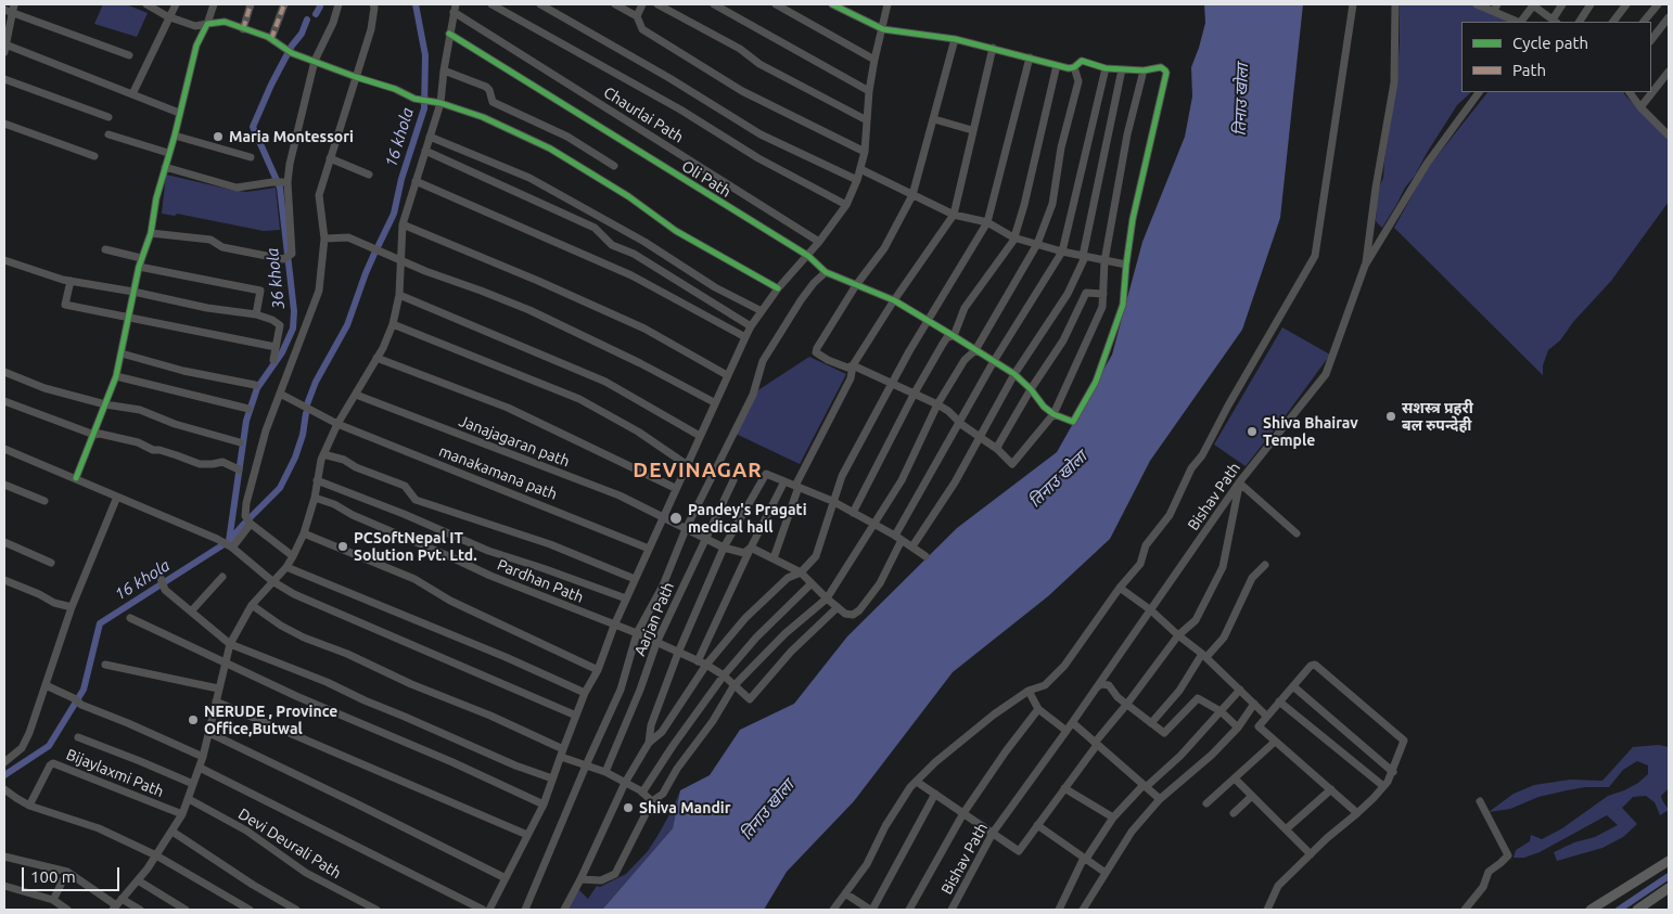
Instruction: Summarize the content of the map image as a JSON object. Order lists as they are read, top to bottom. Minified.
{"streets":{"street":["Chaurlai Path","Oli Path","Janajagaran path","manakamana path","Bishav Path","Pardhan Path","Aarjan Path","Bijaylaxmi Path","Devi Deurali Path"]},"crossings":[["Janajagaran path","Aarjan Path"],["Pardhan Path","Aarjan Path"]],"districts":["DEVINAGAR"],"water":["तिनाउ खोला","16 khola","36 khola"],"places":["Maria Montessori","सशस्त्र प्रहरी बल रुपन्देही","Shiva Bhairav Temple","Pandey's Pragati medical hall","PCSoftNepal IT Solution Pvt. Ltd.","NERUDE , Province Office,Butwal","Shiva Mandir"],"legend":["Cycle path","Path"],"scale_bar":"100 m"}
